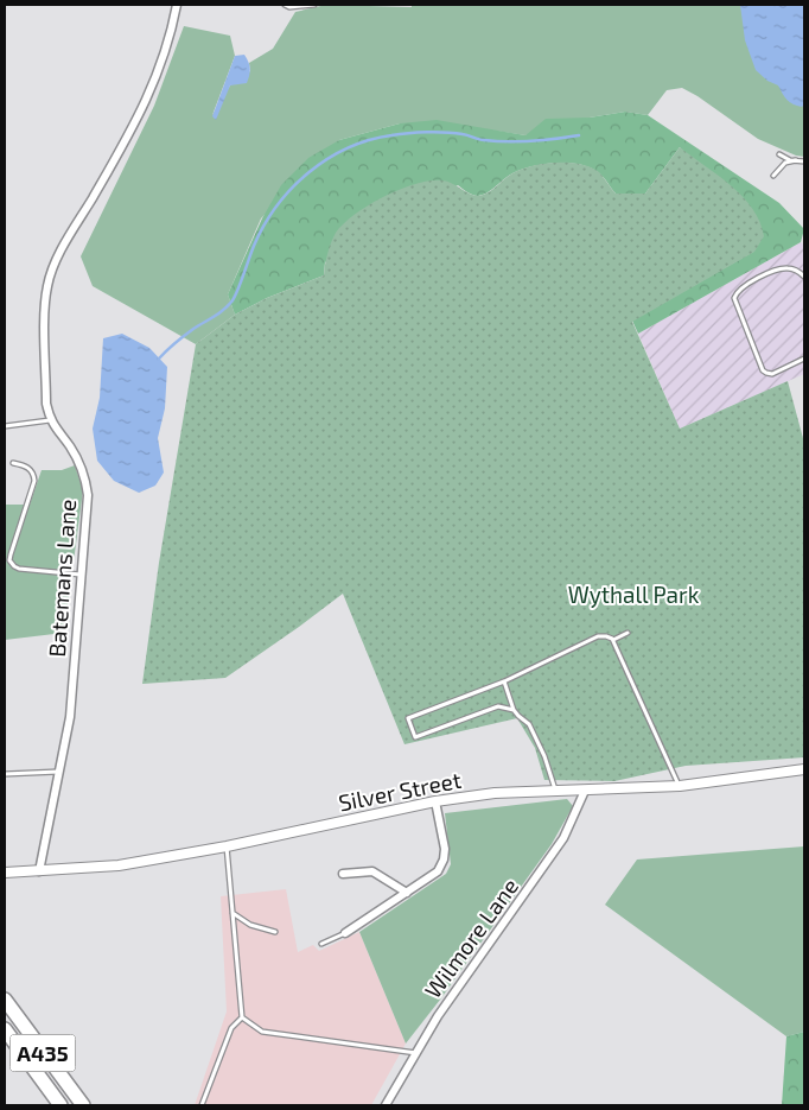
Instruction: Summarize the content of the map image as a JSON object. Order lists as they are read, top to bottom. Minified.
{"streets":{"highway":["A435"],"street":["Batemans Lane","Silver Street","Wilmore Lane"]},"crossings":[["Batemans Lane","Silver Street"],["Silver Street","Wilmore Lane"]],"parks":["Wythall Park"]}
